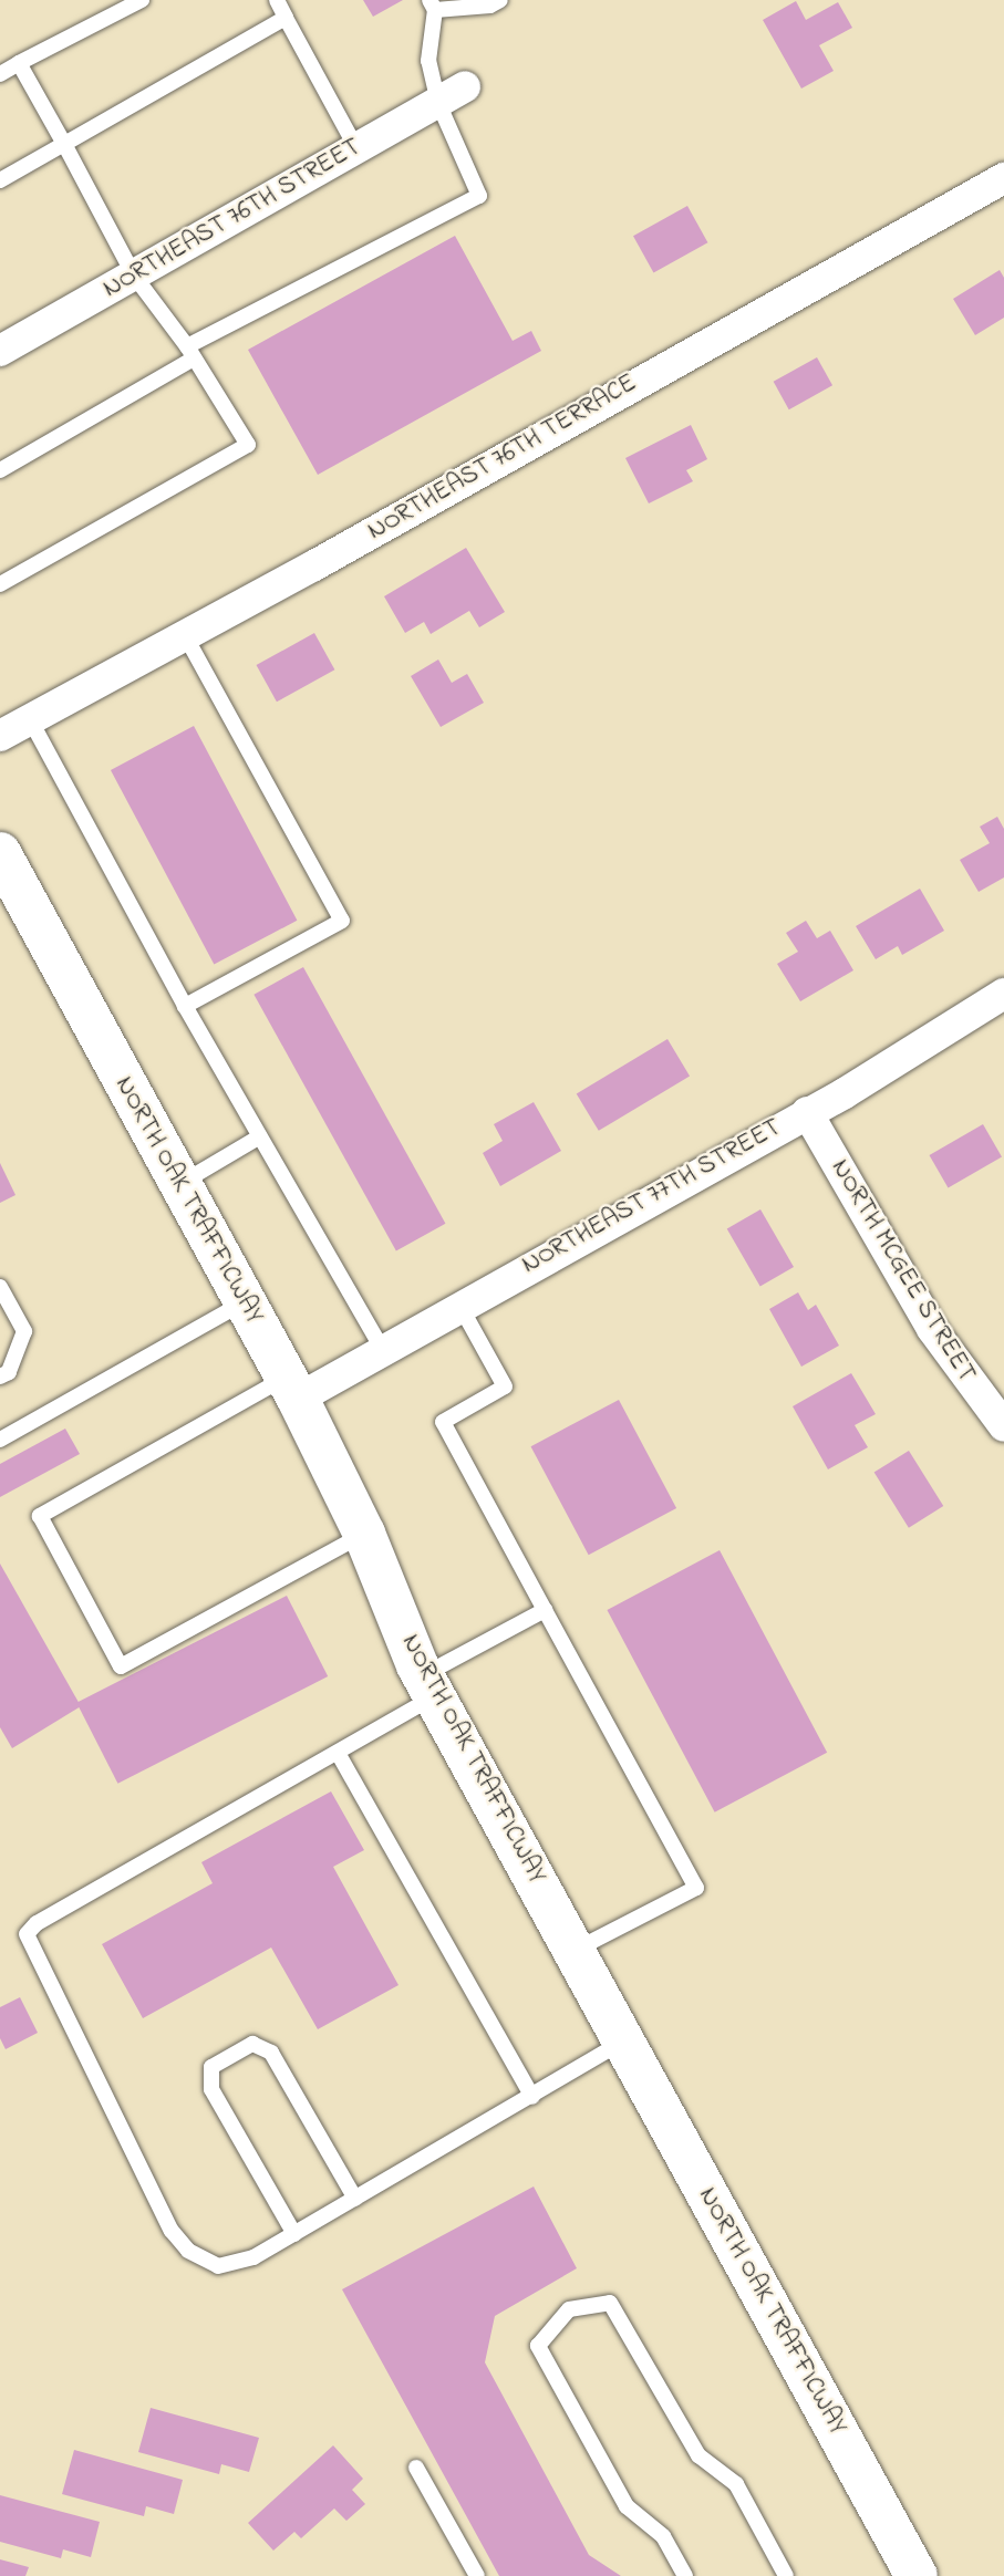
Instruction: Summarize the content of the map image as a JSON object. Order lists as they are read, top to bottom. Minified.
{"streets":{"main road":["NORTH OAK TRAFFICWAY"],"street":["NORTHEAST 76TH STREET","NORTHEAST 76TH TERRACE","NORTHEAST 77TH STREET","NORTH MCGEE STREET"]},"crossings":[["NORTHEAST 77TH STREET","NORTH OAK TRAFFICWAY"],["NORTHEAST 77TH STREET","NORTH MCGEE STREET"]]}
